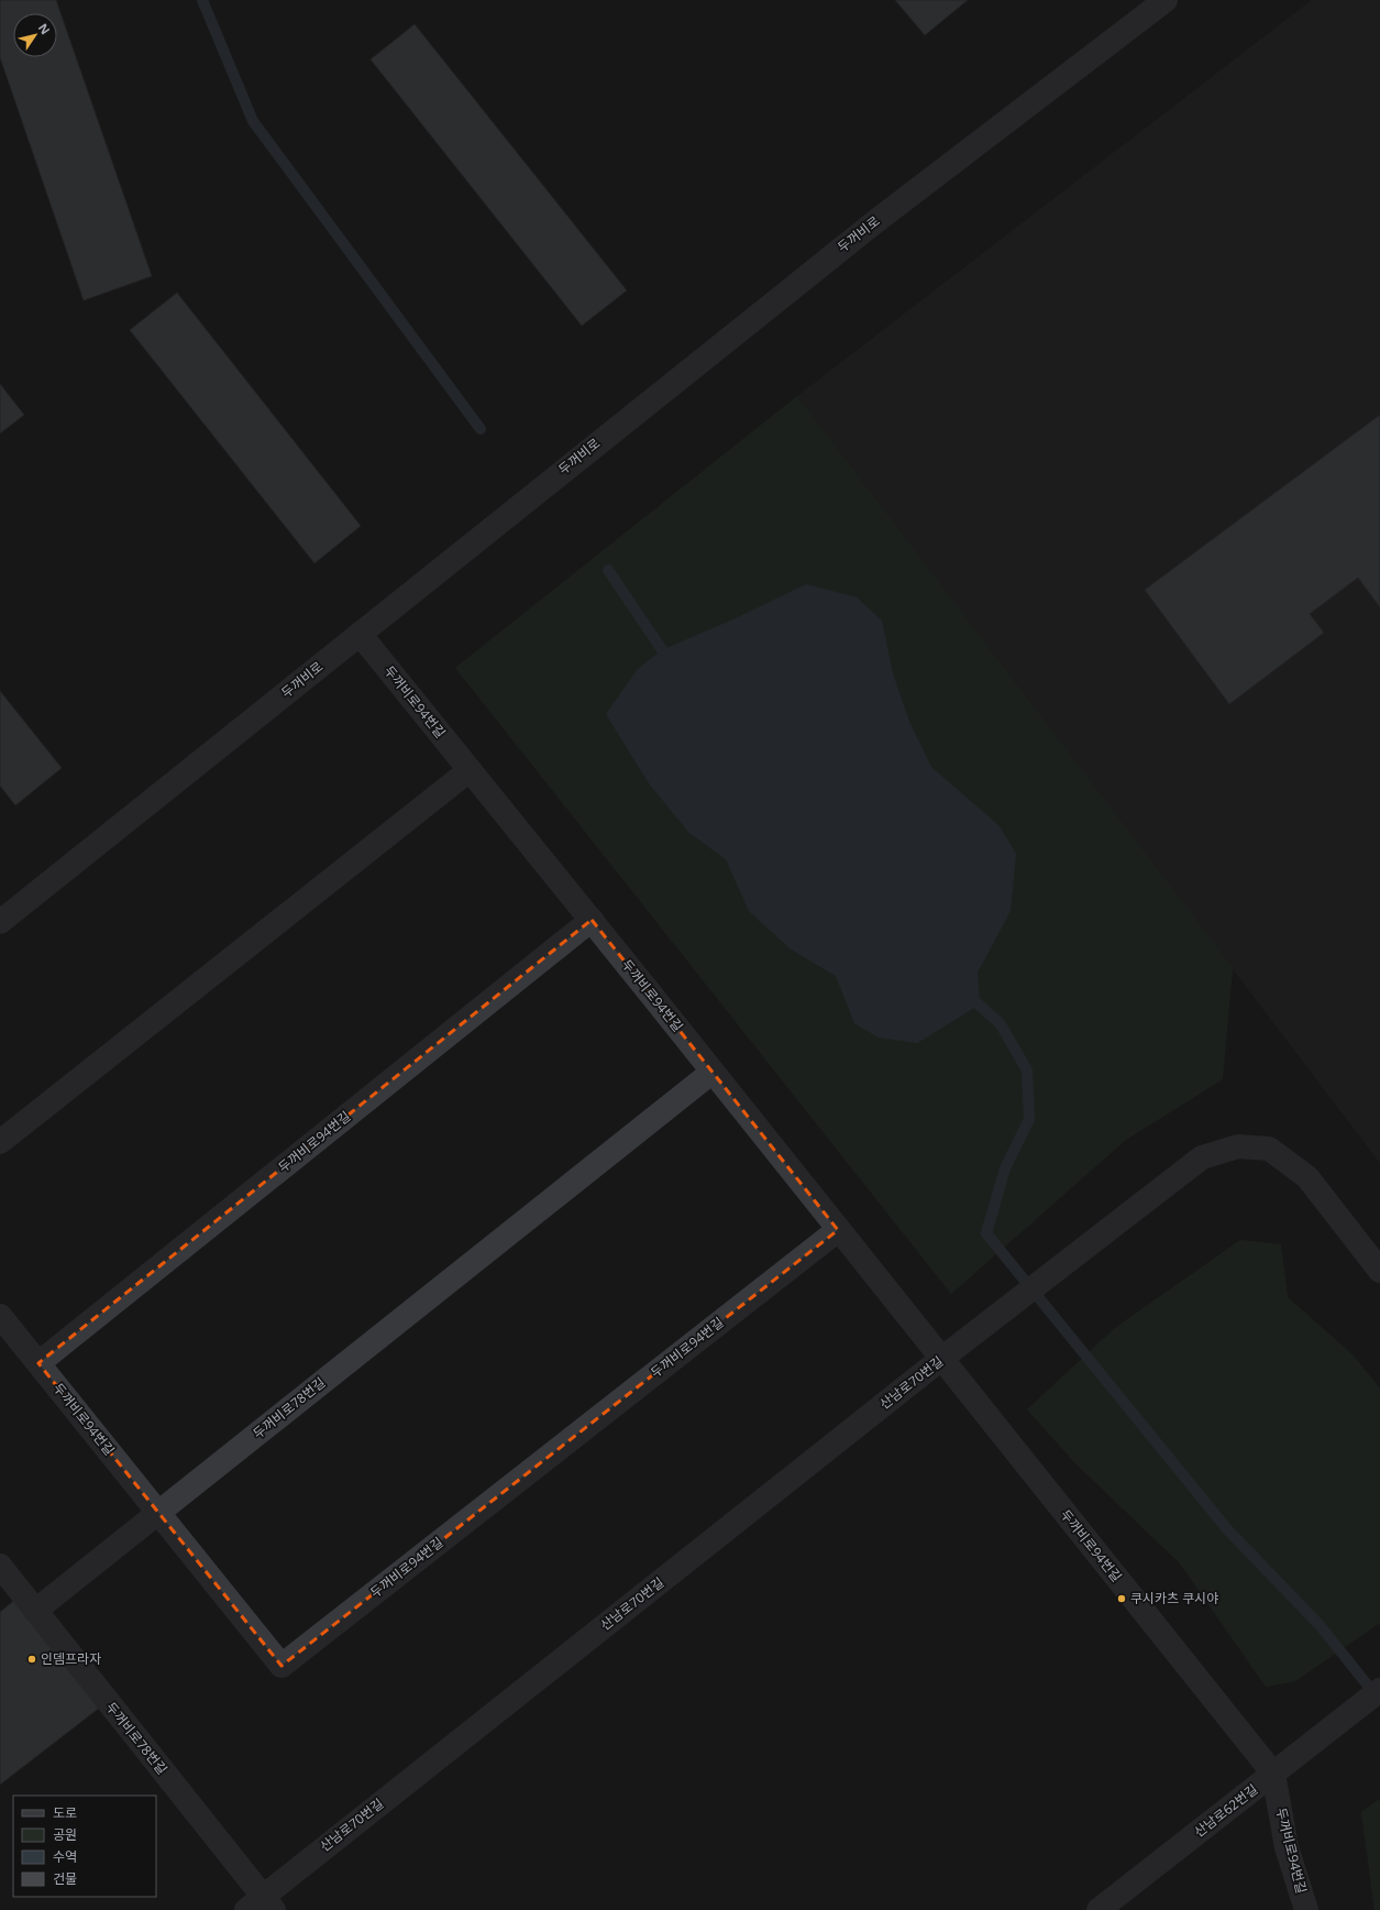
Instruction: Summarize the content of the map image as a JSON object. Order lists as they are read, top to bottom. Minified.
{"streets":{"street":["두꺼비로","두꺼비로94번길","산남로70번길","두꺼비로78번길","산남로62번길"]},"crossings":[["두꺼비로","두꺼비로94번길"],["두꺼비로94번길","산남로70번길"],["두꺼비로94번길","두꺼비로78번길"],["두꺼비로94번길","산남로62번길"],["산남로70번길","두꺼비로78번길"]],"places":["쿠시카츠 쿠시야","인뎀프라자"],"legend":["도로","공원","수역","건물"],"north":"top right"}
